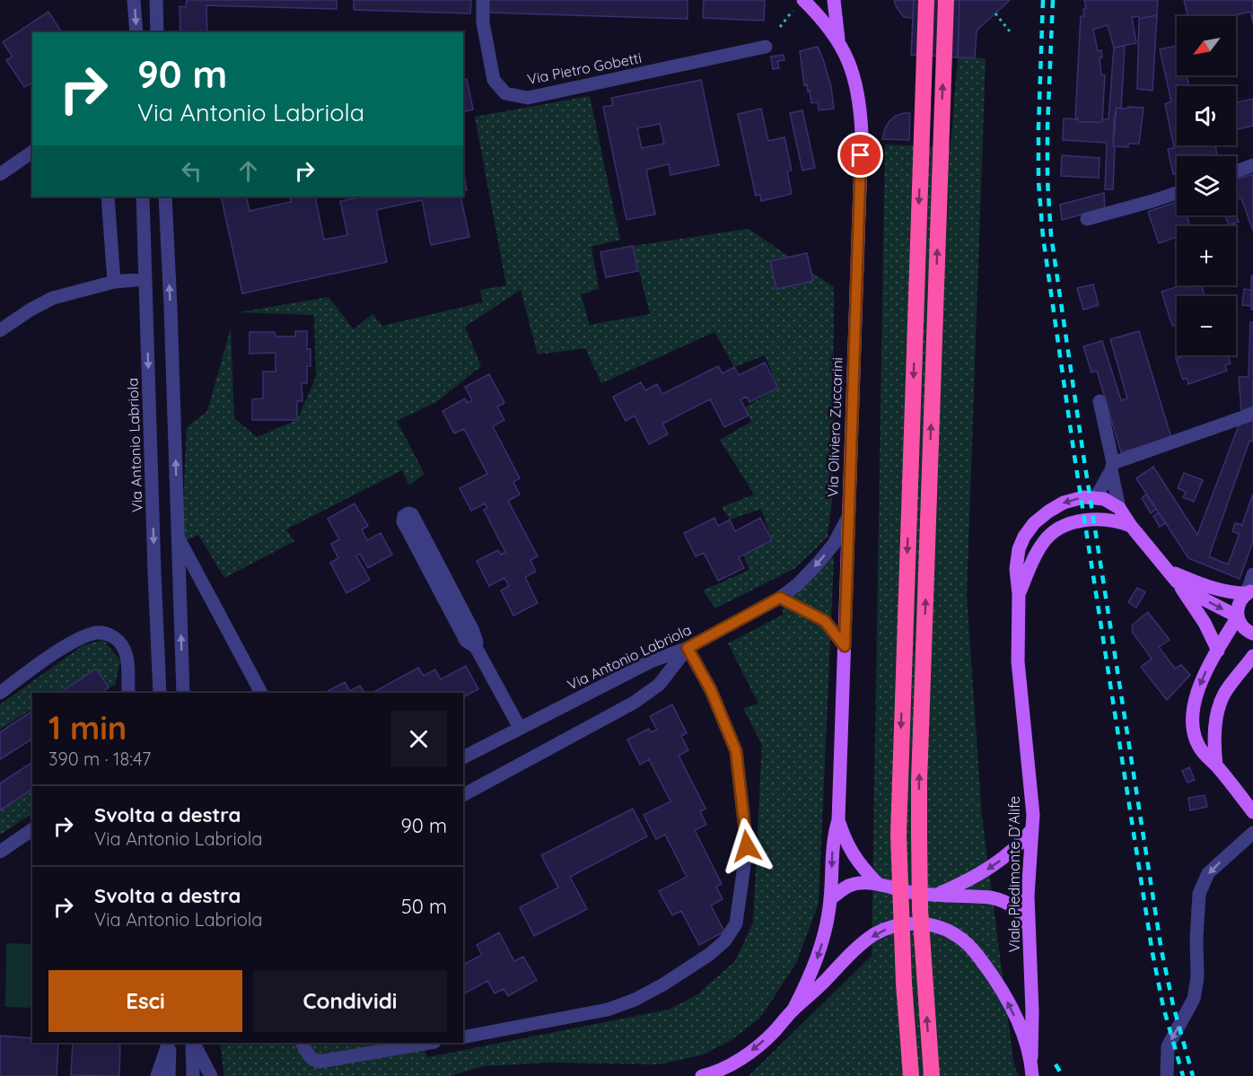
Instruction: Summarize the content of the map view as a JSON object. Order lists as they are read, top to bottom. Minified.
{"streets":{"main road":["Via Oliviero Zuccarini","Viale Piedimonte D'Alife"],"street":["Via Pietro Gobetti","Via Antonio Labriola"]},"crossings":[["Via Oliviero Zuccarini","Via Antonio Labriola"]],"north":"bottom left","page":{"map_buttons":["+","−"],"turn":["90 m","Via Antonio Labriola"],"heading":["1 min","390 m · 18:47"],"list":[{"name":"Svolta a destra","note":"Via Antonio Labriola","value":"90 m"},{"name":"Svolta a destra","note":"Via Antonio Labriola","value":"50 m"}],"buttons":["Esci","Condividi"]}}
